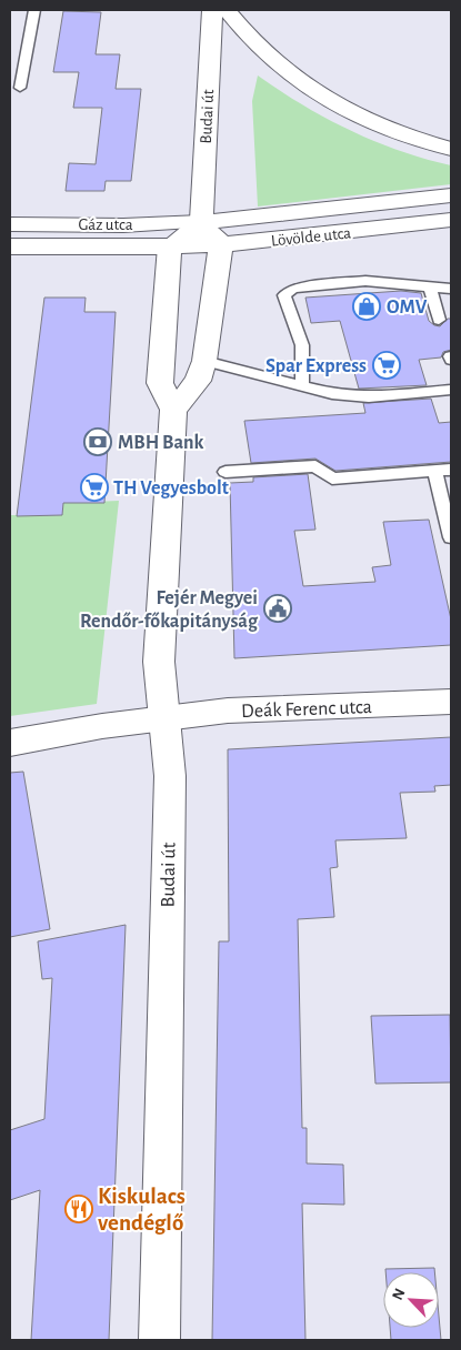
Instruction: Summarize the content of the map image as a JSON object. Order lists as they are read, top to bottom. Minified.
{"streets":{"street":["Budai út","Gáz utca","Lövölde utca","Deák Ferenc utca"]},"crossings":[["Budai út","Gáz utca"],["Budai út","Lövölde utca"],["Budai út","Deák Ferenc utca"],["Gáz utca","Lövölde utca"]],"places":{"shop":["OMV"],"supermarket":["Spar Express","TH Vegyesbolt"],"bank":["MBH Bank"],"public building":["Fejér Megyei Rendőr-főkapitányság"],"restaurant":["Kiskulacs vendéglő"]},"north":"top left"}
